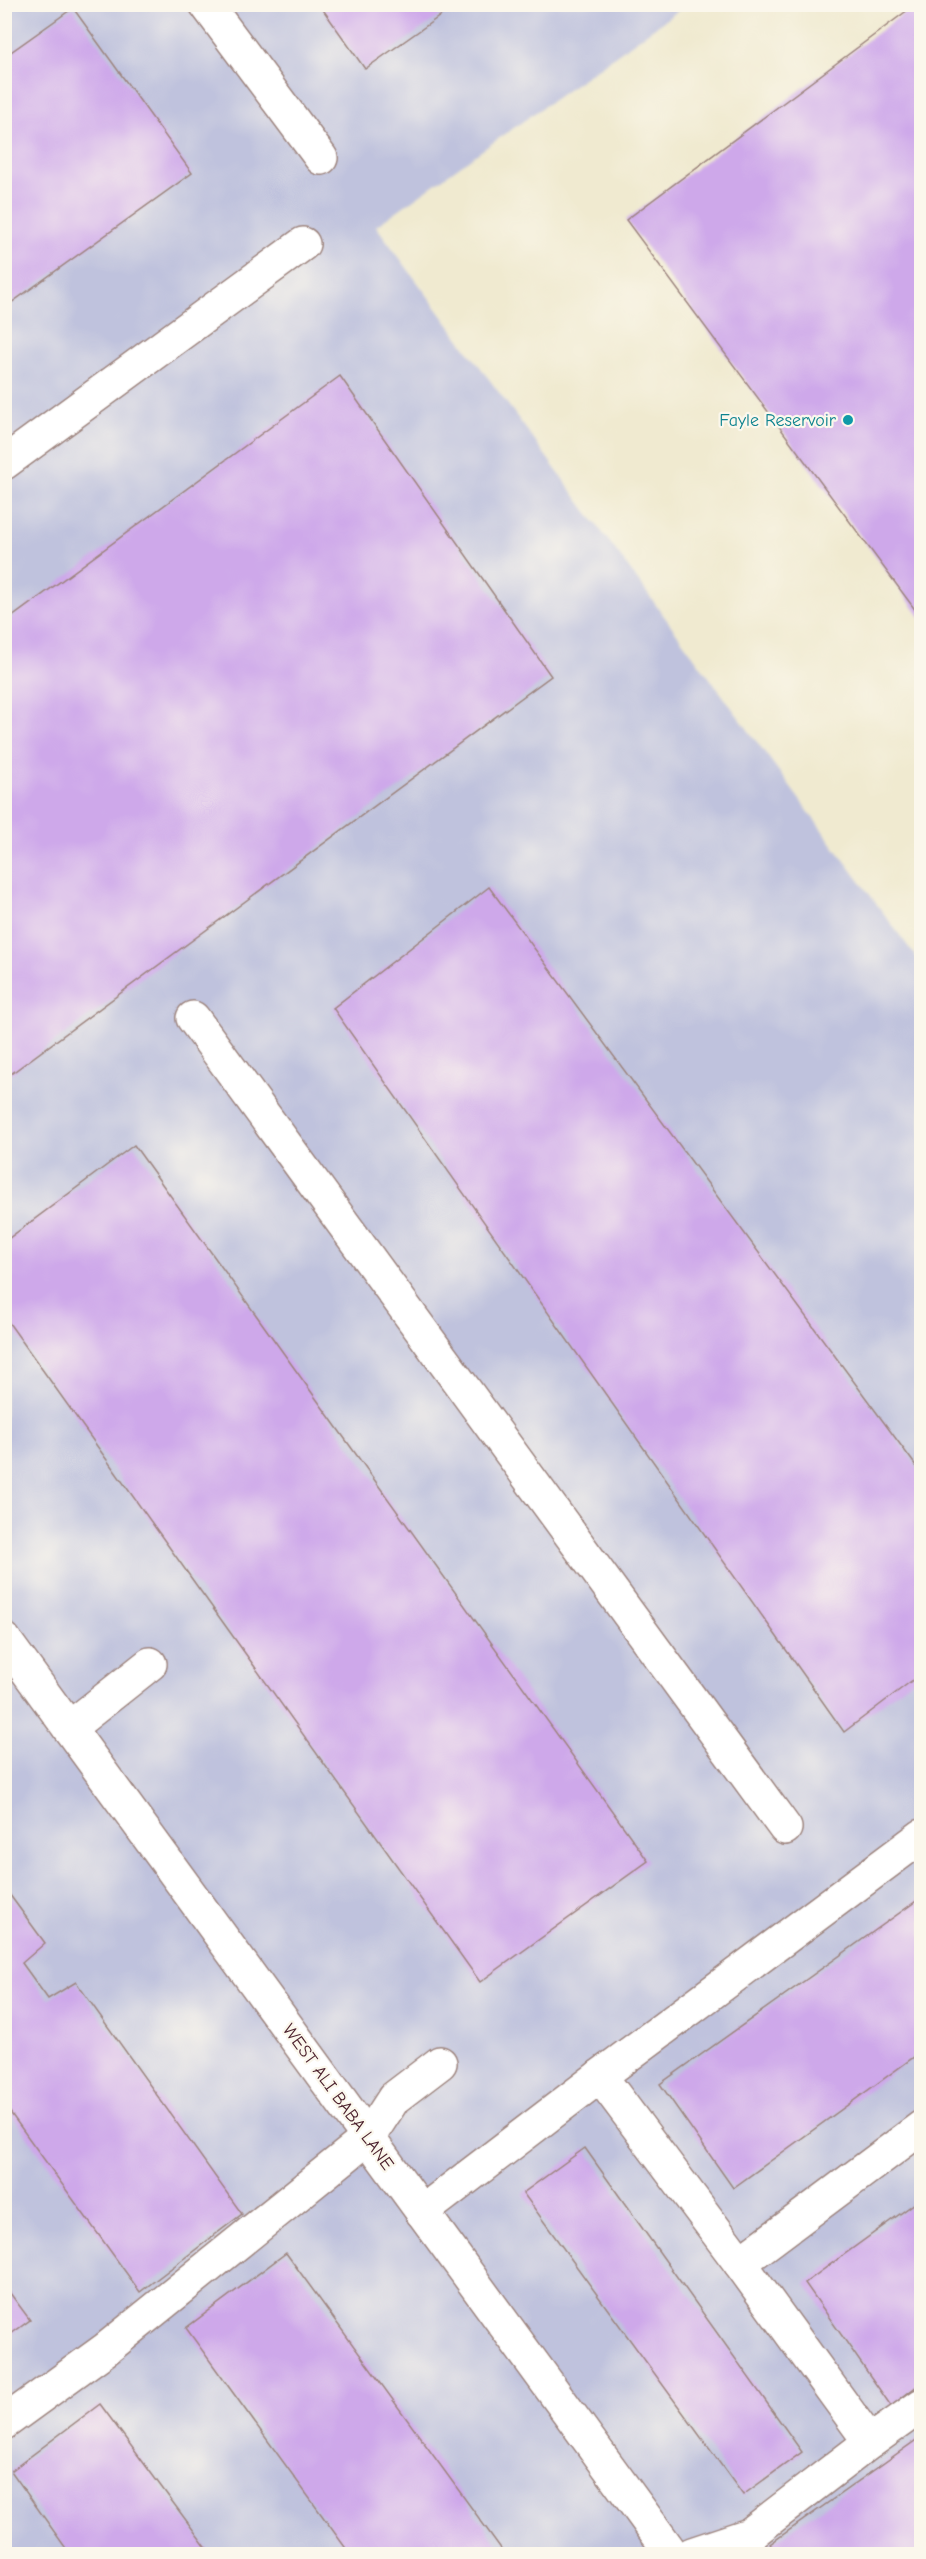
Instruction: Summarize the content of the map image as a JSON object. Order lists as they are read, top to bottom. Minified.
{"streets":{"street":["WEST ALI BABA LANE"]},"places":["Fayle Reservoir"]}
